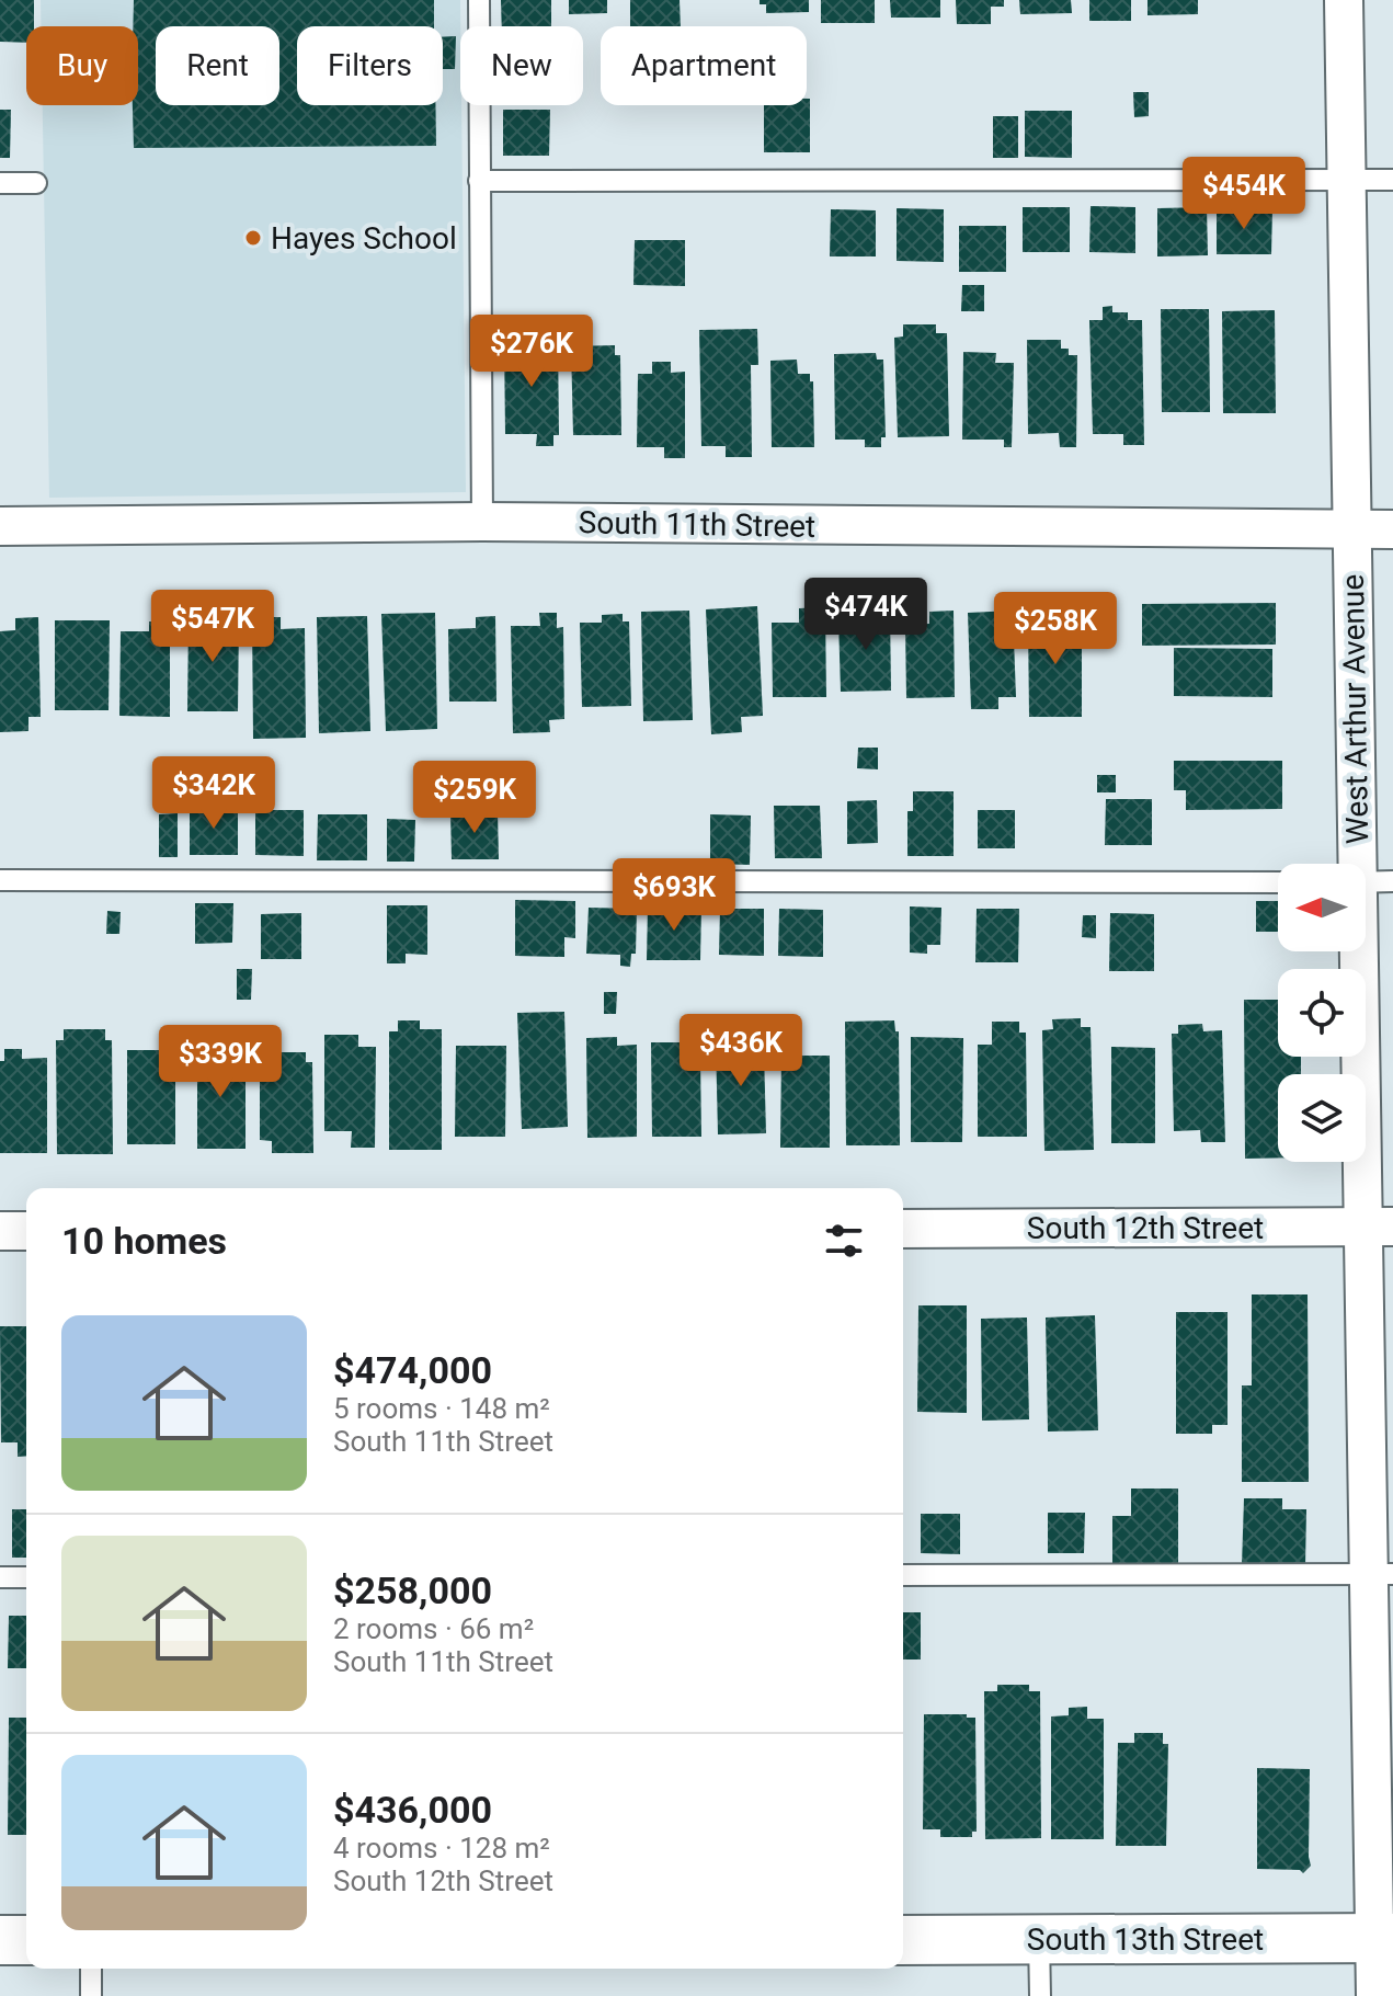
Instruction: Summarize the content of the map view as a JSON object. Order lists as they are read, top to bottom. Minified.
{"streets":{"street":["South 11th Street","West Arthur Avenue","South 12th Street","South 13th Street"]},"crossings":[["South 11th Street","West Arthur Avenue"],["West Arthur Avenue","South 12th Street"],["West Arthur Avenue","South 13th Street"]],"places":["Hayes School"],"north":"left","page":{"chip":["Buy","Rent","Filters","New","Apartment"],"price":["$454K","$276K","$474K","$547K","$258K","$342K","$259K","$693K","$436K","$339K"],"heading":"10 homes","list":[{"name":"$474,000","note":"5 rooms · 148 m² · South 11th Street"},{"name":"$258,000","note":"2 rooms · 66 m² · South 11th Street"},{"name":"$436,000","note":"4 rooms · 128 m² · South 12th Street"}]}}
